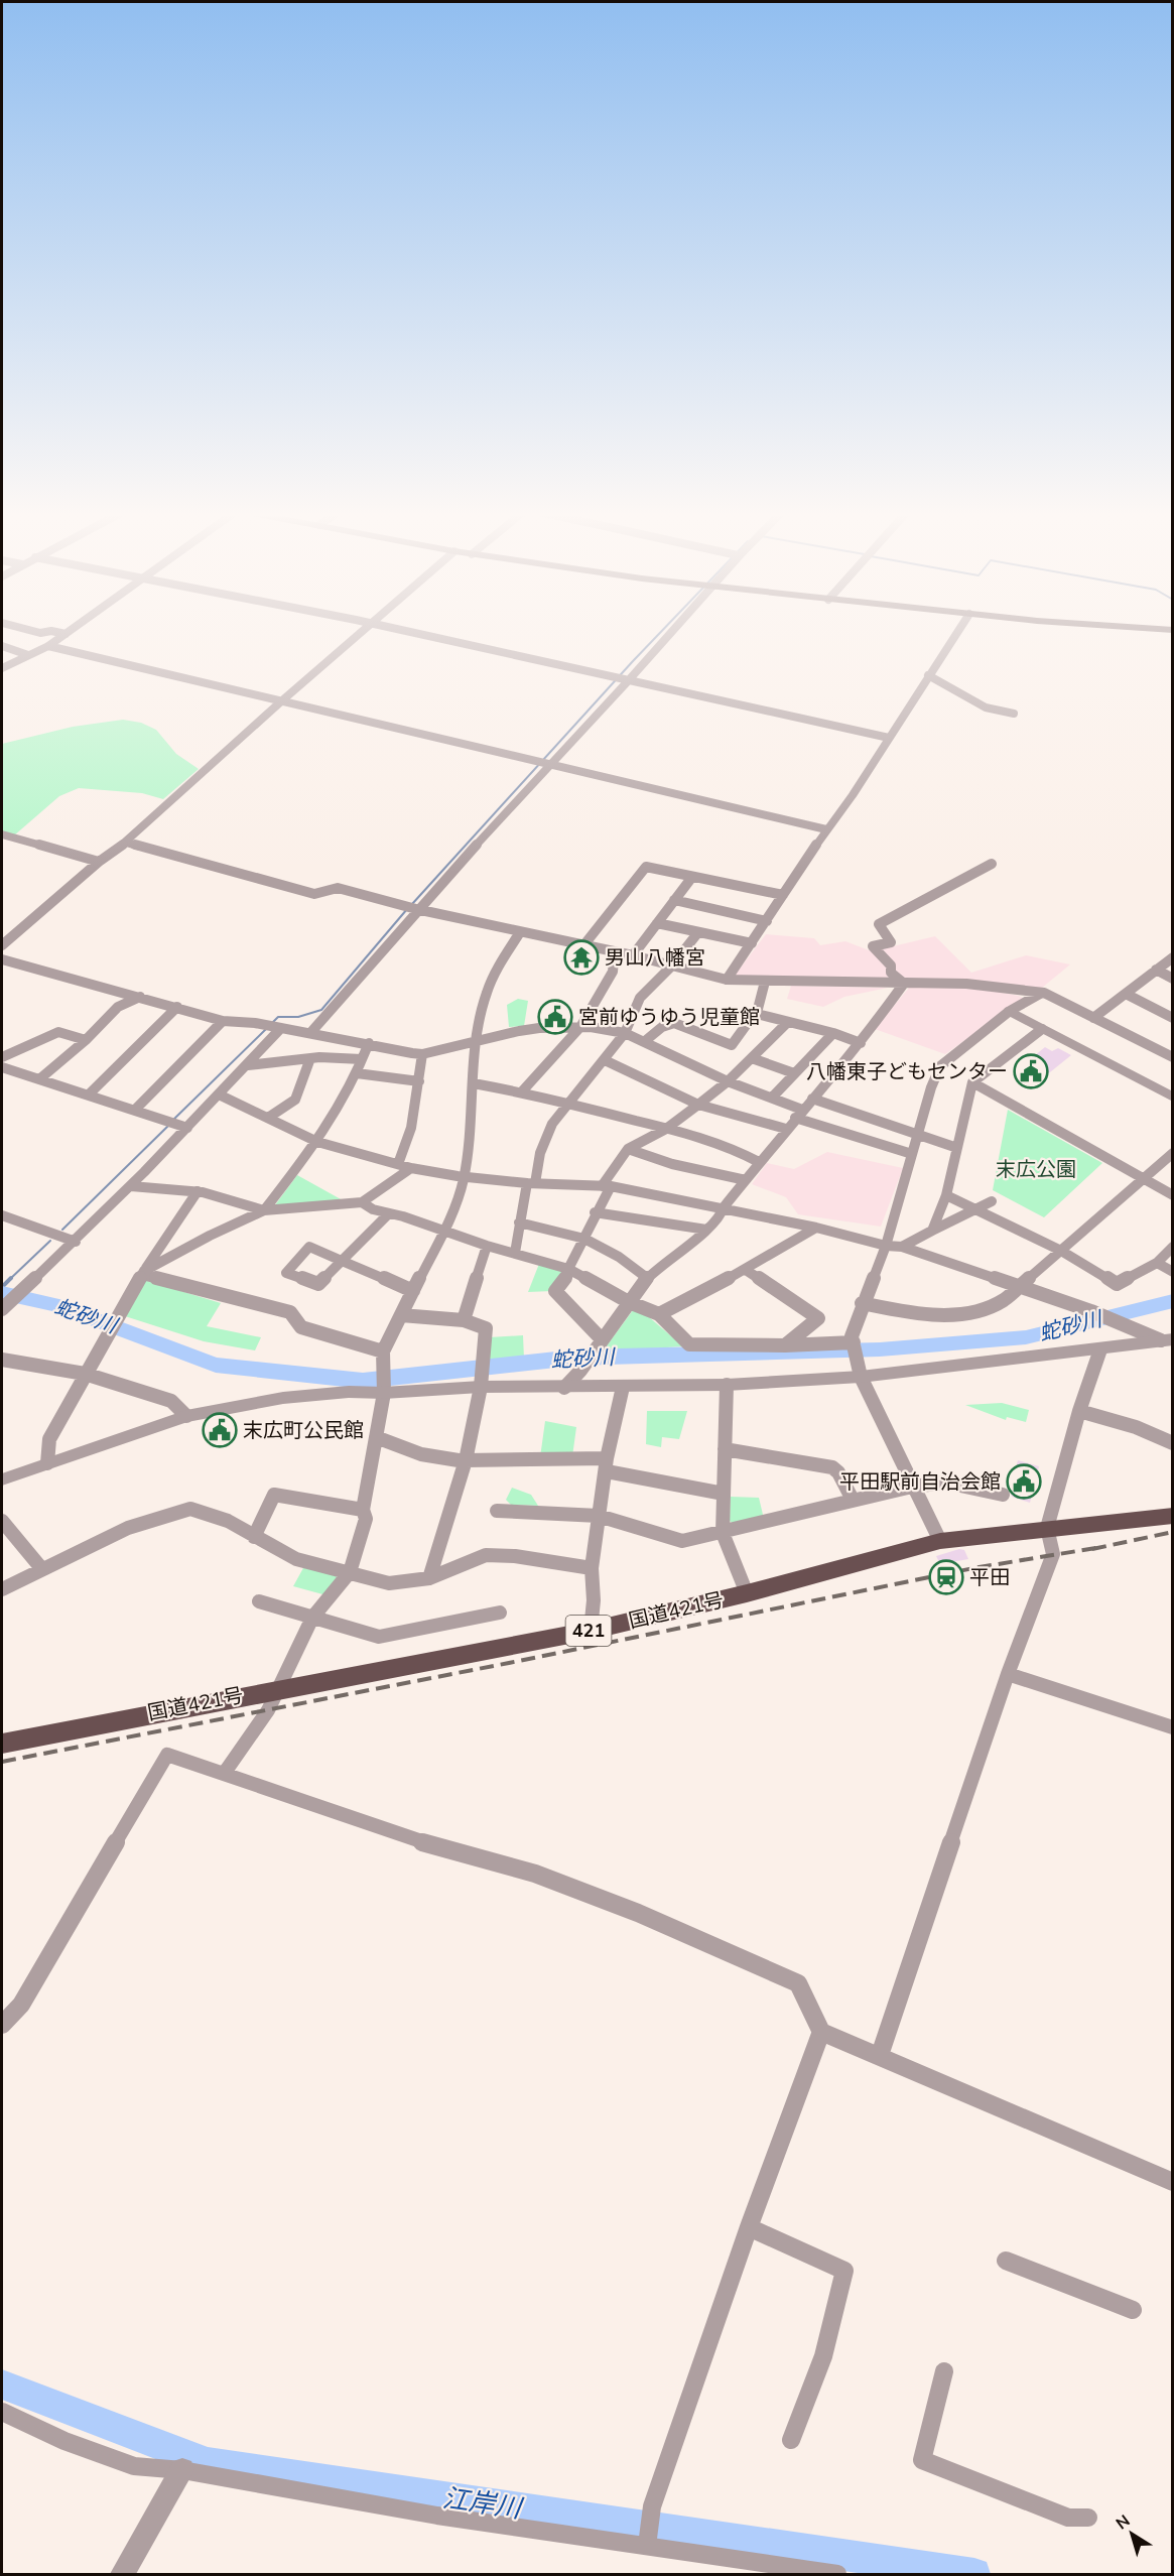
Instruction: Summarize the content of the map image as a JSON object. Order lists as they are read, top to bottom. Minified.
{"streets":{"highway":["国道421号","421"]},"water":["蛇砂川","江岸川"],"parks":["末広公園"],"places":{"temple":["男山八幡宮"],"public building":["宮前ゆうゆう児童館","八幡東子どもセンター","末広町公民館","平田駅前自治会館"],"station":["平田"]},"north":"top left"}
